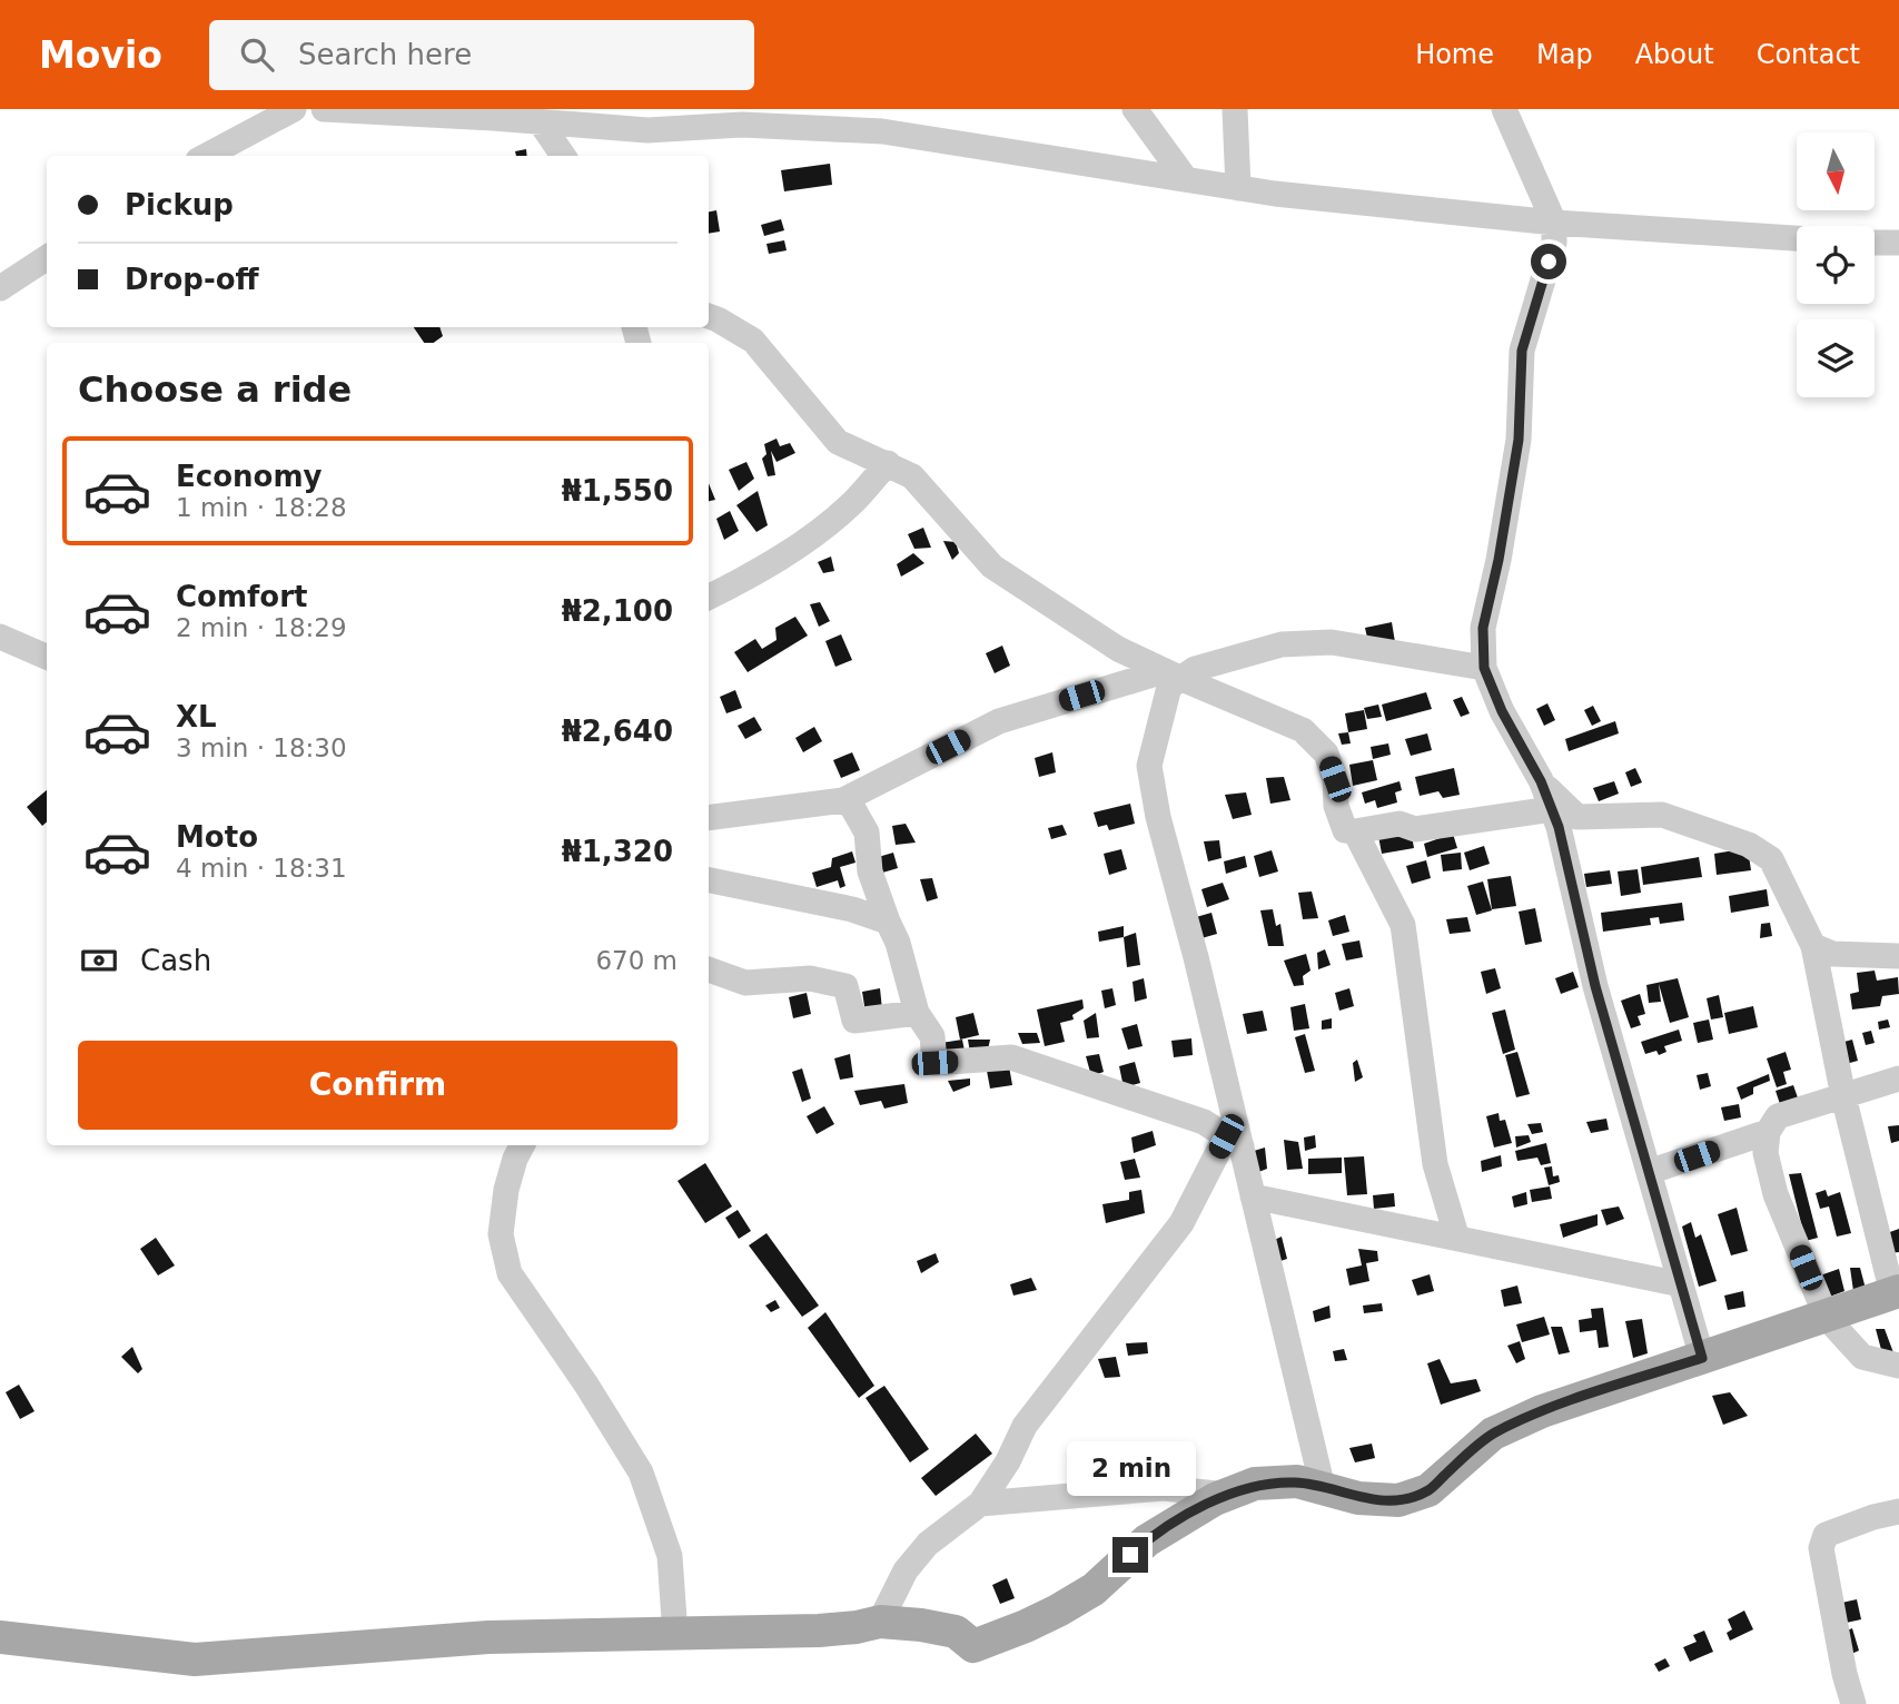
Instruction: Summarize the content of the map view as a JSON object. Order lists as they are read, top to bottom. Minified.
{"north":"bottom","page":{"header":"Movio","search":"Search here","nav":["Home","Map","About","Contact"],"banner":["Pickup","Drop-off"],"heading":"Choose a ride","list":[{"name":"Economy","note":"1 min · 18:28","value":"₦1,550"},{"name":"Comfort","note":"2 min · 18:29","value":"₦2,100"},{"name":"XL","note":"3 min · 18:30","value":"₦2,640"},{"name":"Moto","note":"4 min · 18:31","value":"₦1,320"}],"pay":["Cash","670 m"],"buttons":"Confirm","bubble":"2 min"}}
